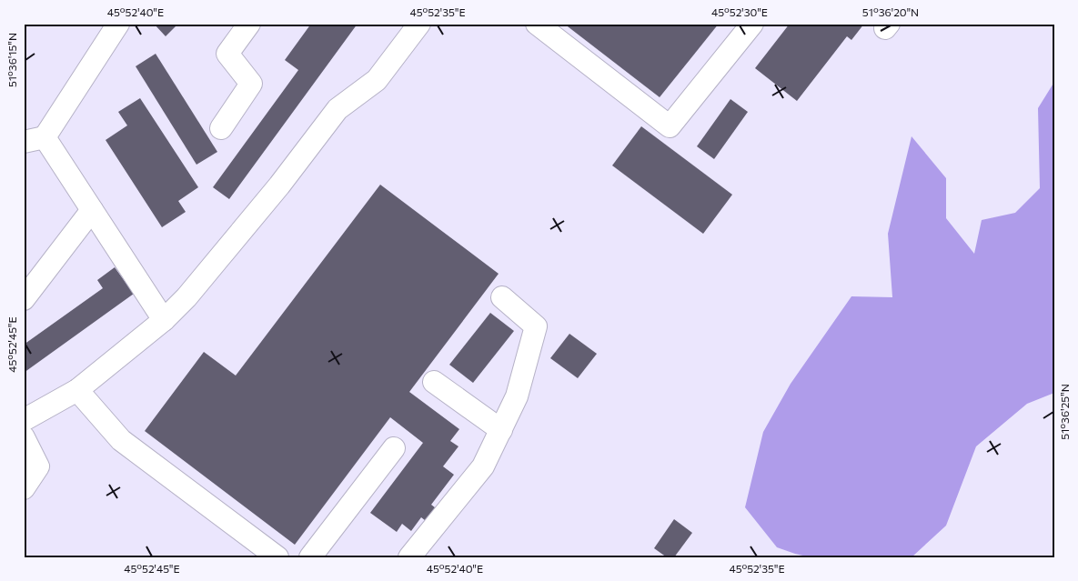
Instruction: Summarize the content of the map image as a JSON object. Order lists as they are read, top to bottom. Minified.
{"coordinates":["45°52'40\"E","45°52'35\"E","45°52'30\"E","51°36'20\"N","51°36'15\"N","45°52'45\"E","51°36'25\"N"]}
